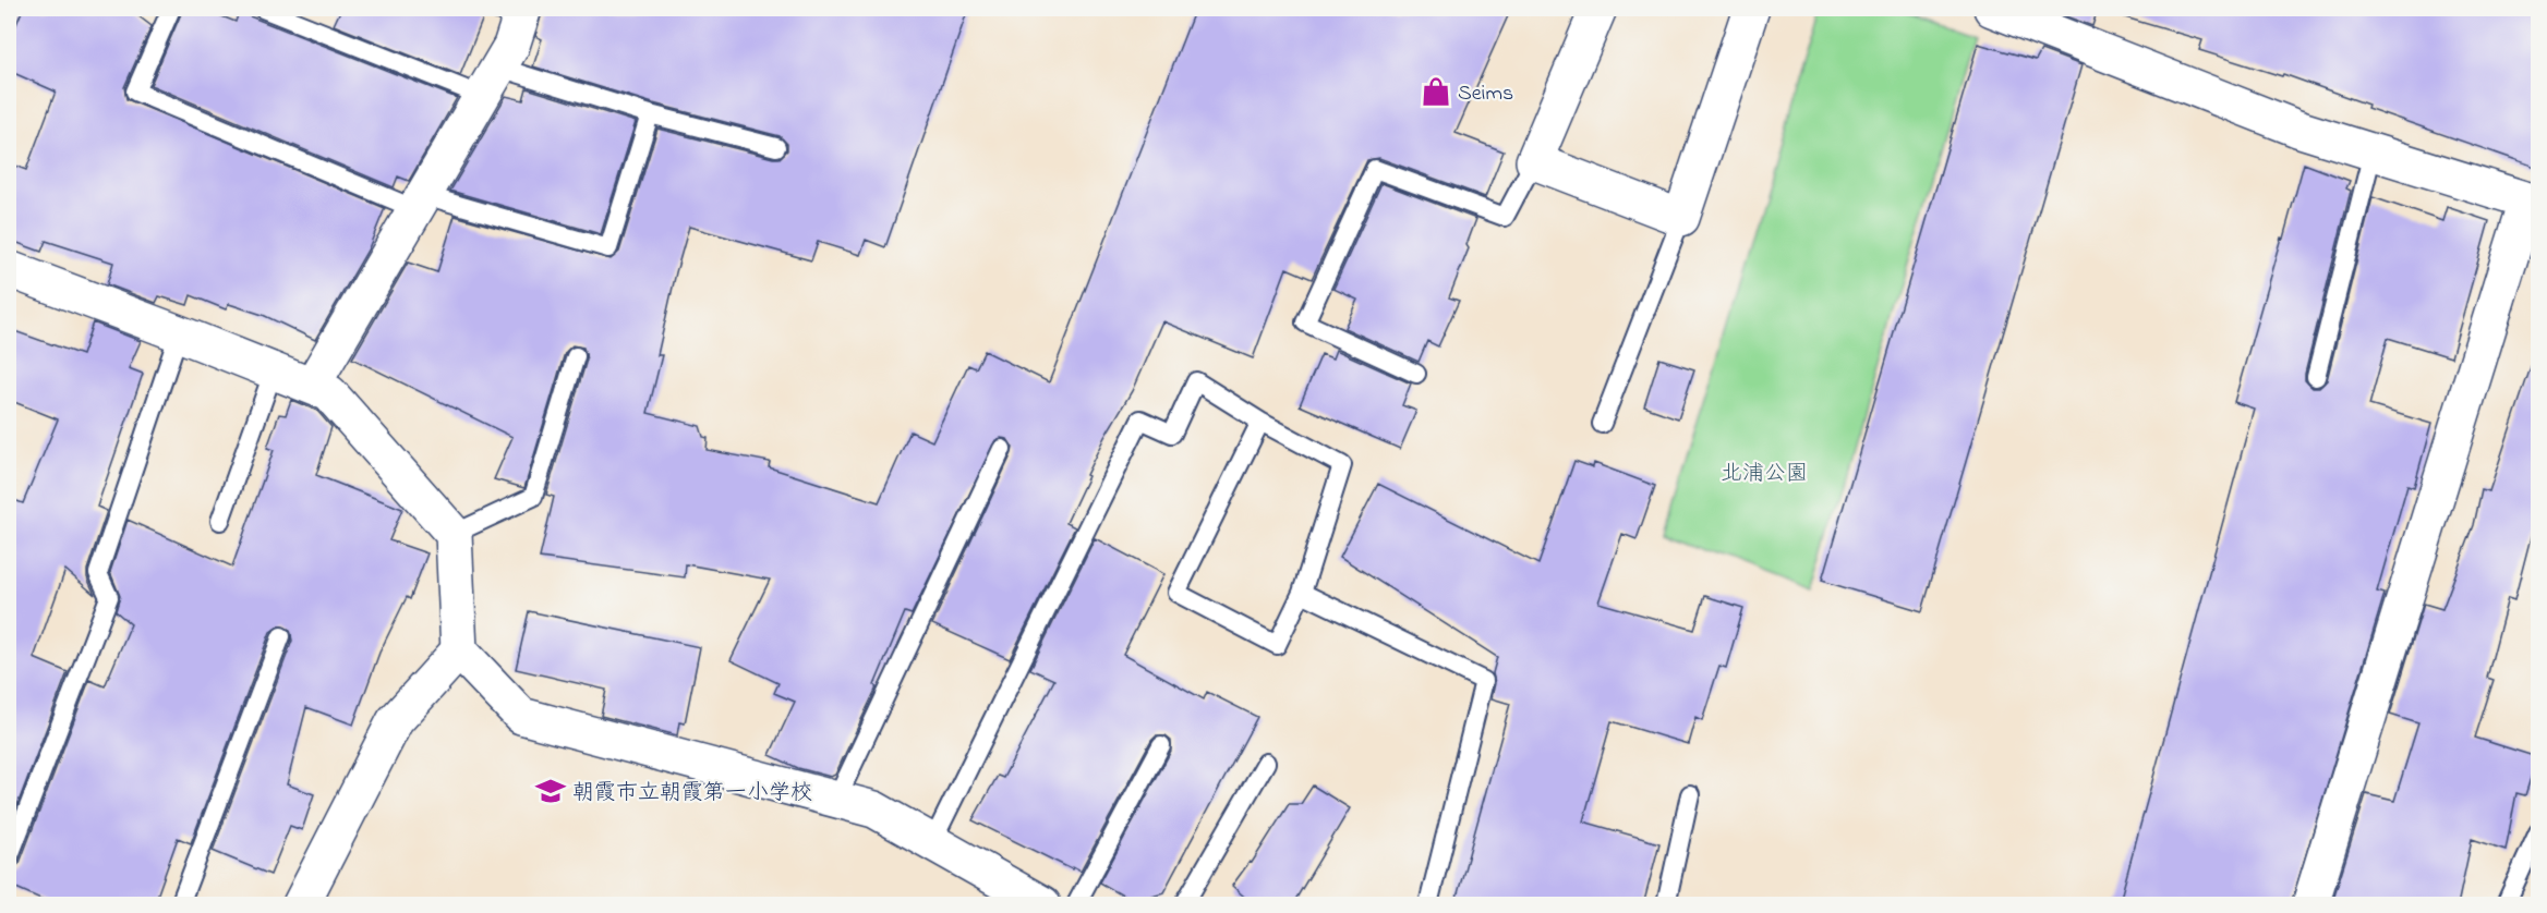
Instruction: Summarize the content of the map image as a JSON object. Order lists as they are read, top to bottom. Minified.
{"parks":["北浦公園"],"places":{"shop":["Seims"],"school or university":["朝霞市立朝霞第一小学校"]}}
